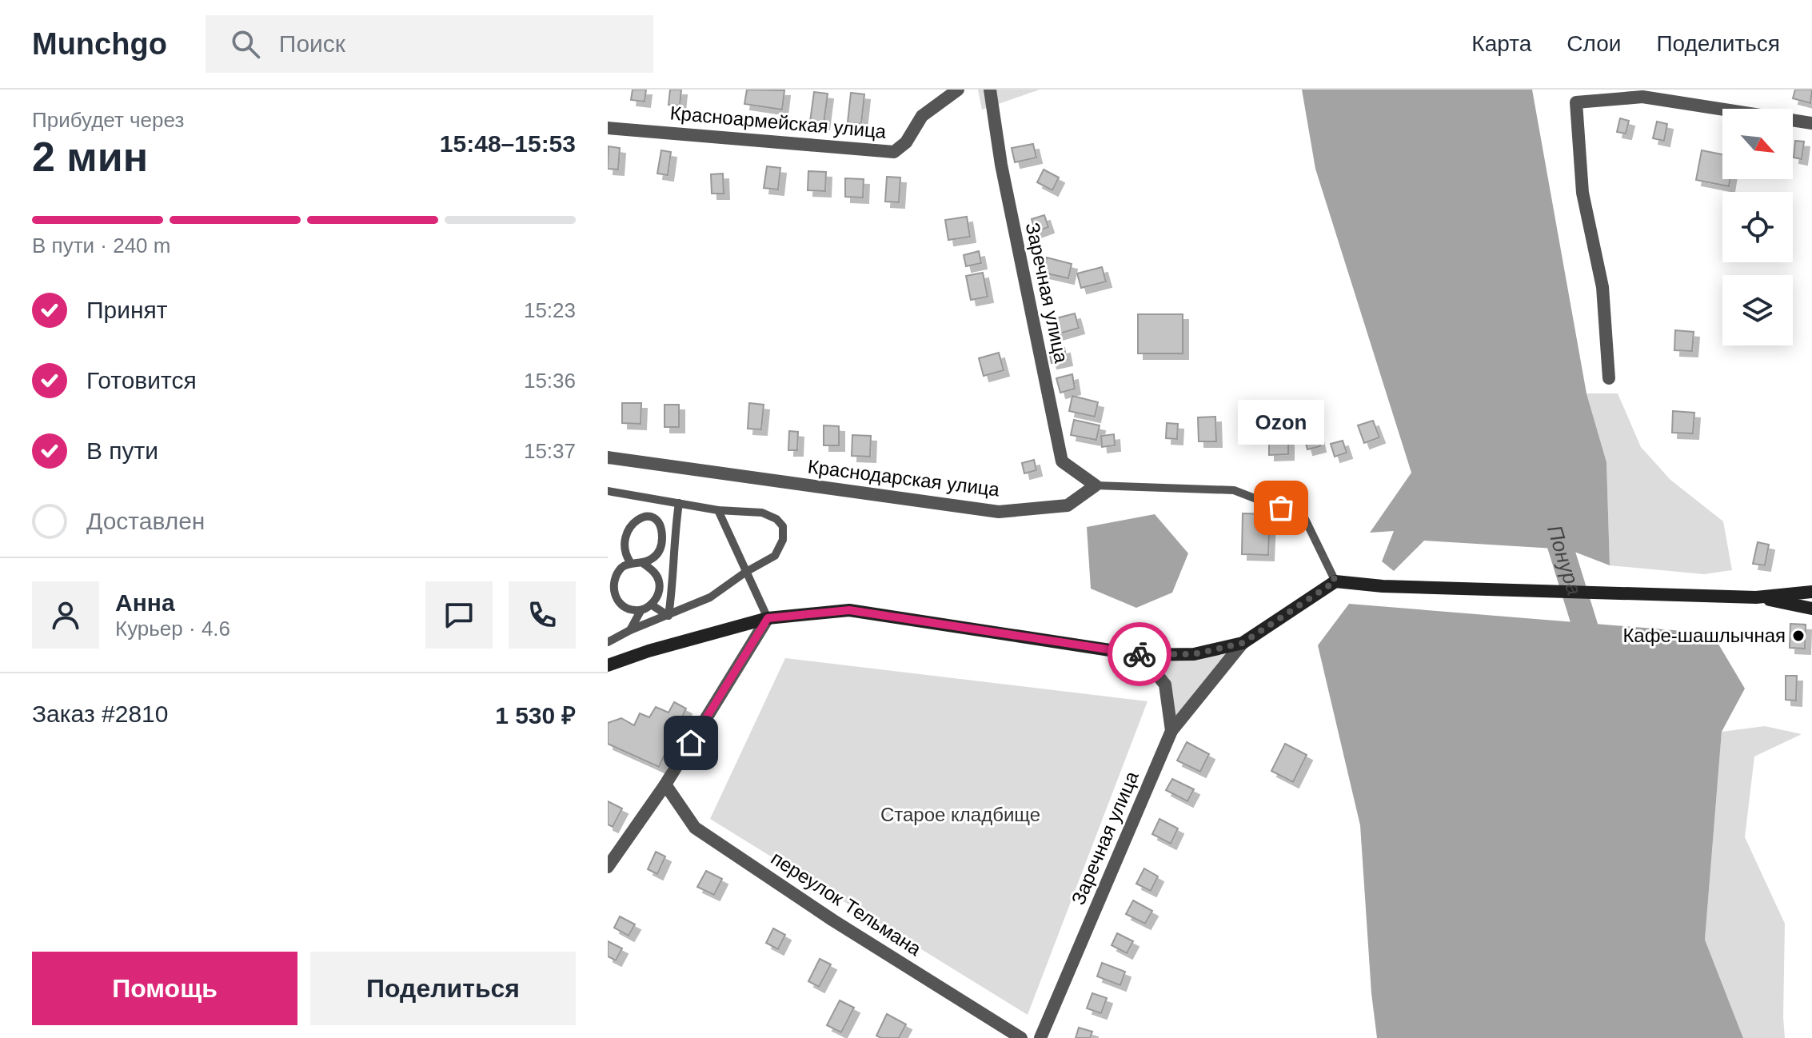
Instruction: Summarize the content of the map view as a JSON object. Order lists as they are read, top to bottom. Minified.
{"streets":{"street":["Красноармейская улица","Заречная улица","Краснодарская улица","переулок Тельмана"]},"crossings":[["Заречная улица","Краснодарская улица"]],"water":["Понура"],"parks":["Старое кладбище"],"places":["Ozon","Кафе-шашлычная"],"north":"bottom right","page":{"header":"Munchgo","search":"Поиск","nav":["Карта","Слои","Поделиться"],"heading":["2 мин","Прибудет через","15:48–15:53"],"panel":["Анна","Курьер · 4.6","Заказ #2810","1 530 ₽"],"bar":"В пути · 240 m","list":[["Принят","15:23"],["Готовится","15:36"],["В пути","15:37"],"Доставлен"],"bubble":"Ozon","buttons":["Помощь","Поделиться"]}}
